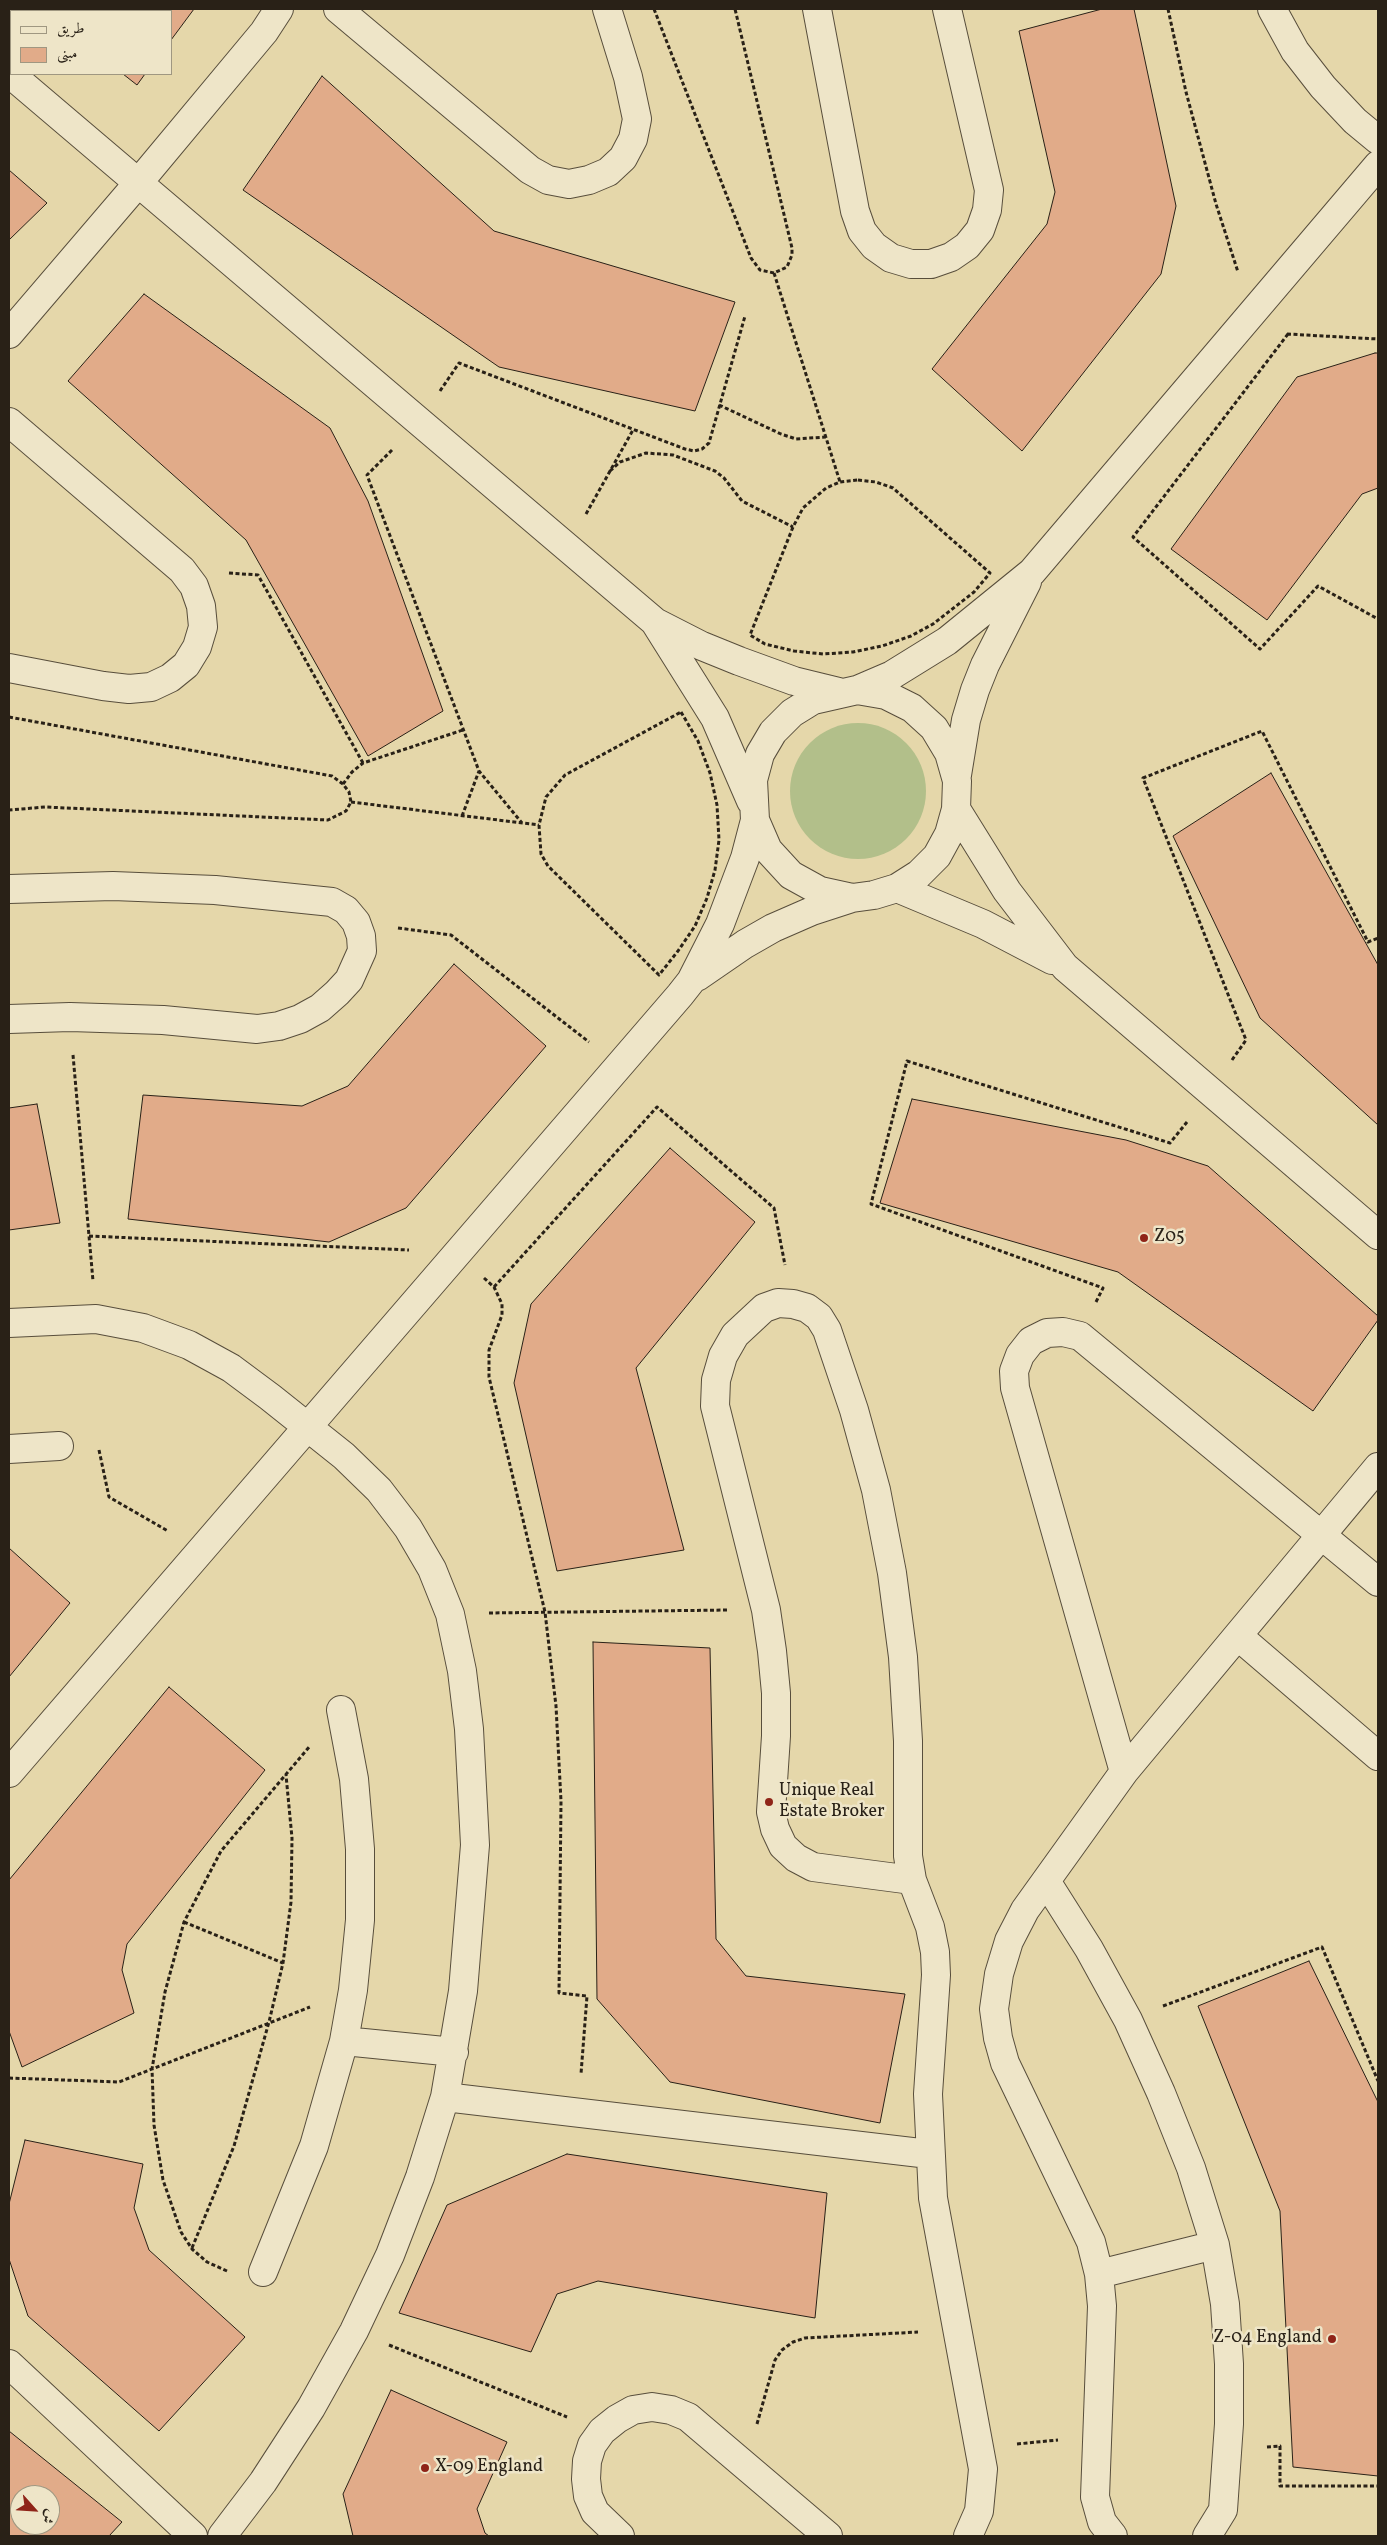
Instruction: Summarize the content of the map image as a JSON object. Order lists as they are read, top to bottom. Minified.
{"places":["Z05","Unique Real Estate Broker","Z-04 England","X-09 England"],"legend":["طريق","مبنى"],"north":"bottom right"}
